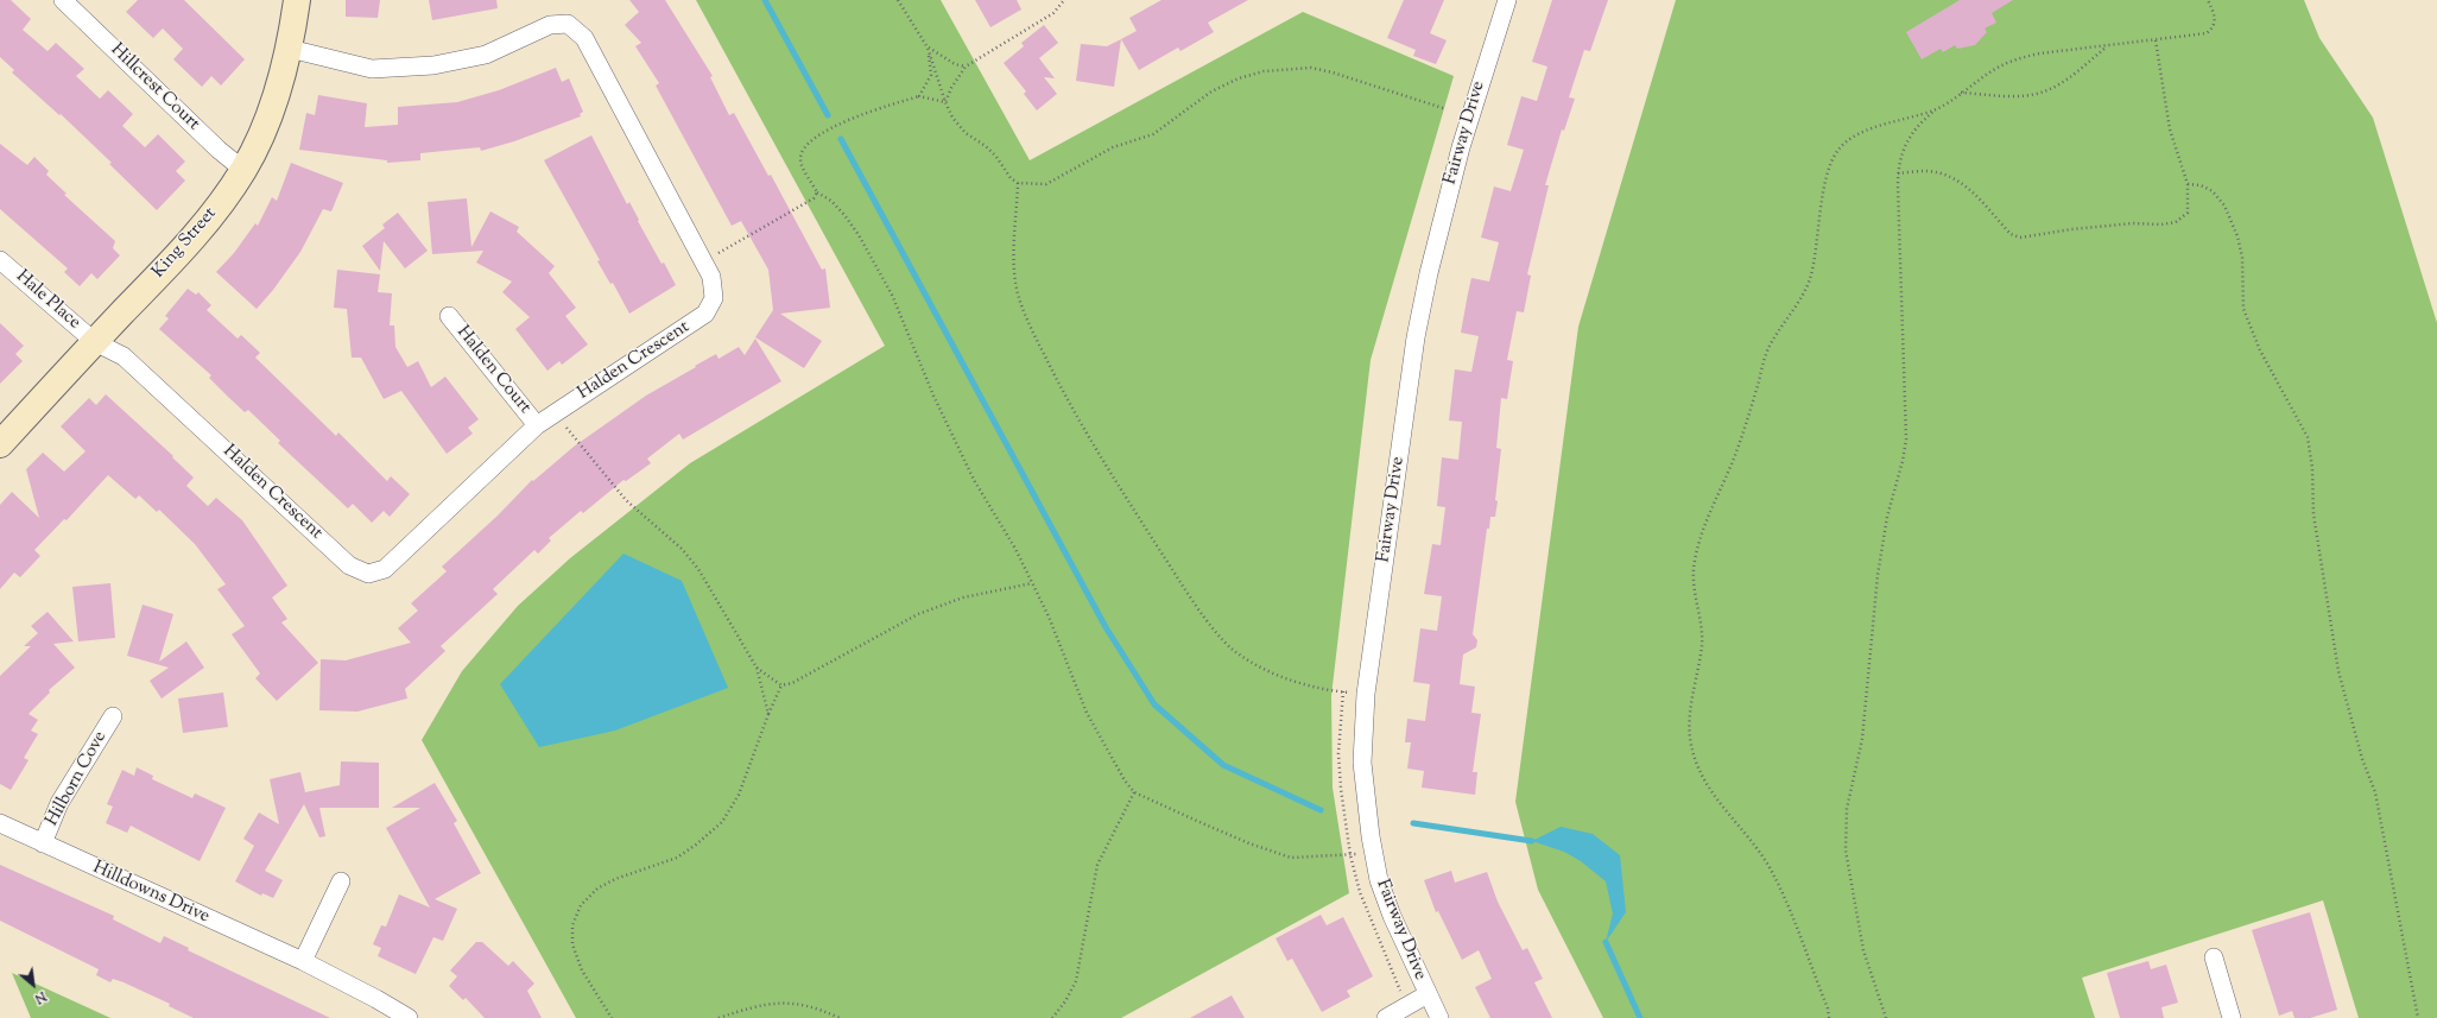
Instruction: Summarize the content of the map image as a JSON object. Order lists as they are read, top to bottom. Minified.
{"streets":{"street":["Hillcrest Court","Fairway Drive","King Street","Hale Place","Halden Crescent","Halden Court","Hilborn Cove","Hilldowns Drive"]},"crossings":[["Hillcrest Court","King Street"],["King Street","Hale Place"],["King Street","Halden Crescent"],["Hale Place","Halden Crescent"],["Halden Crescent","Halden Court"],["Hilborn Cove","Hilldowns Drive"]],"north":"bottom right"}
